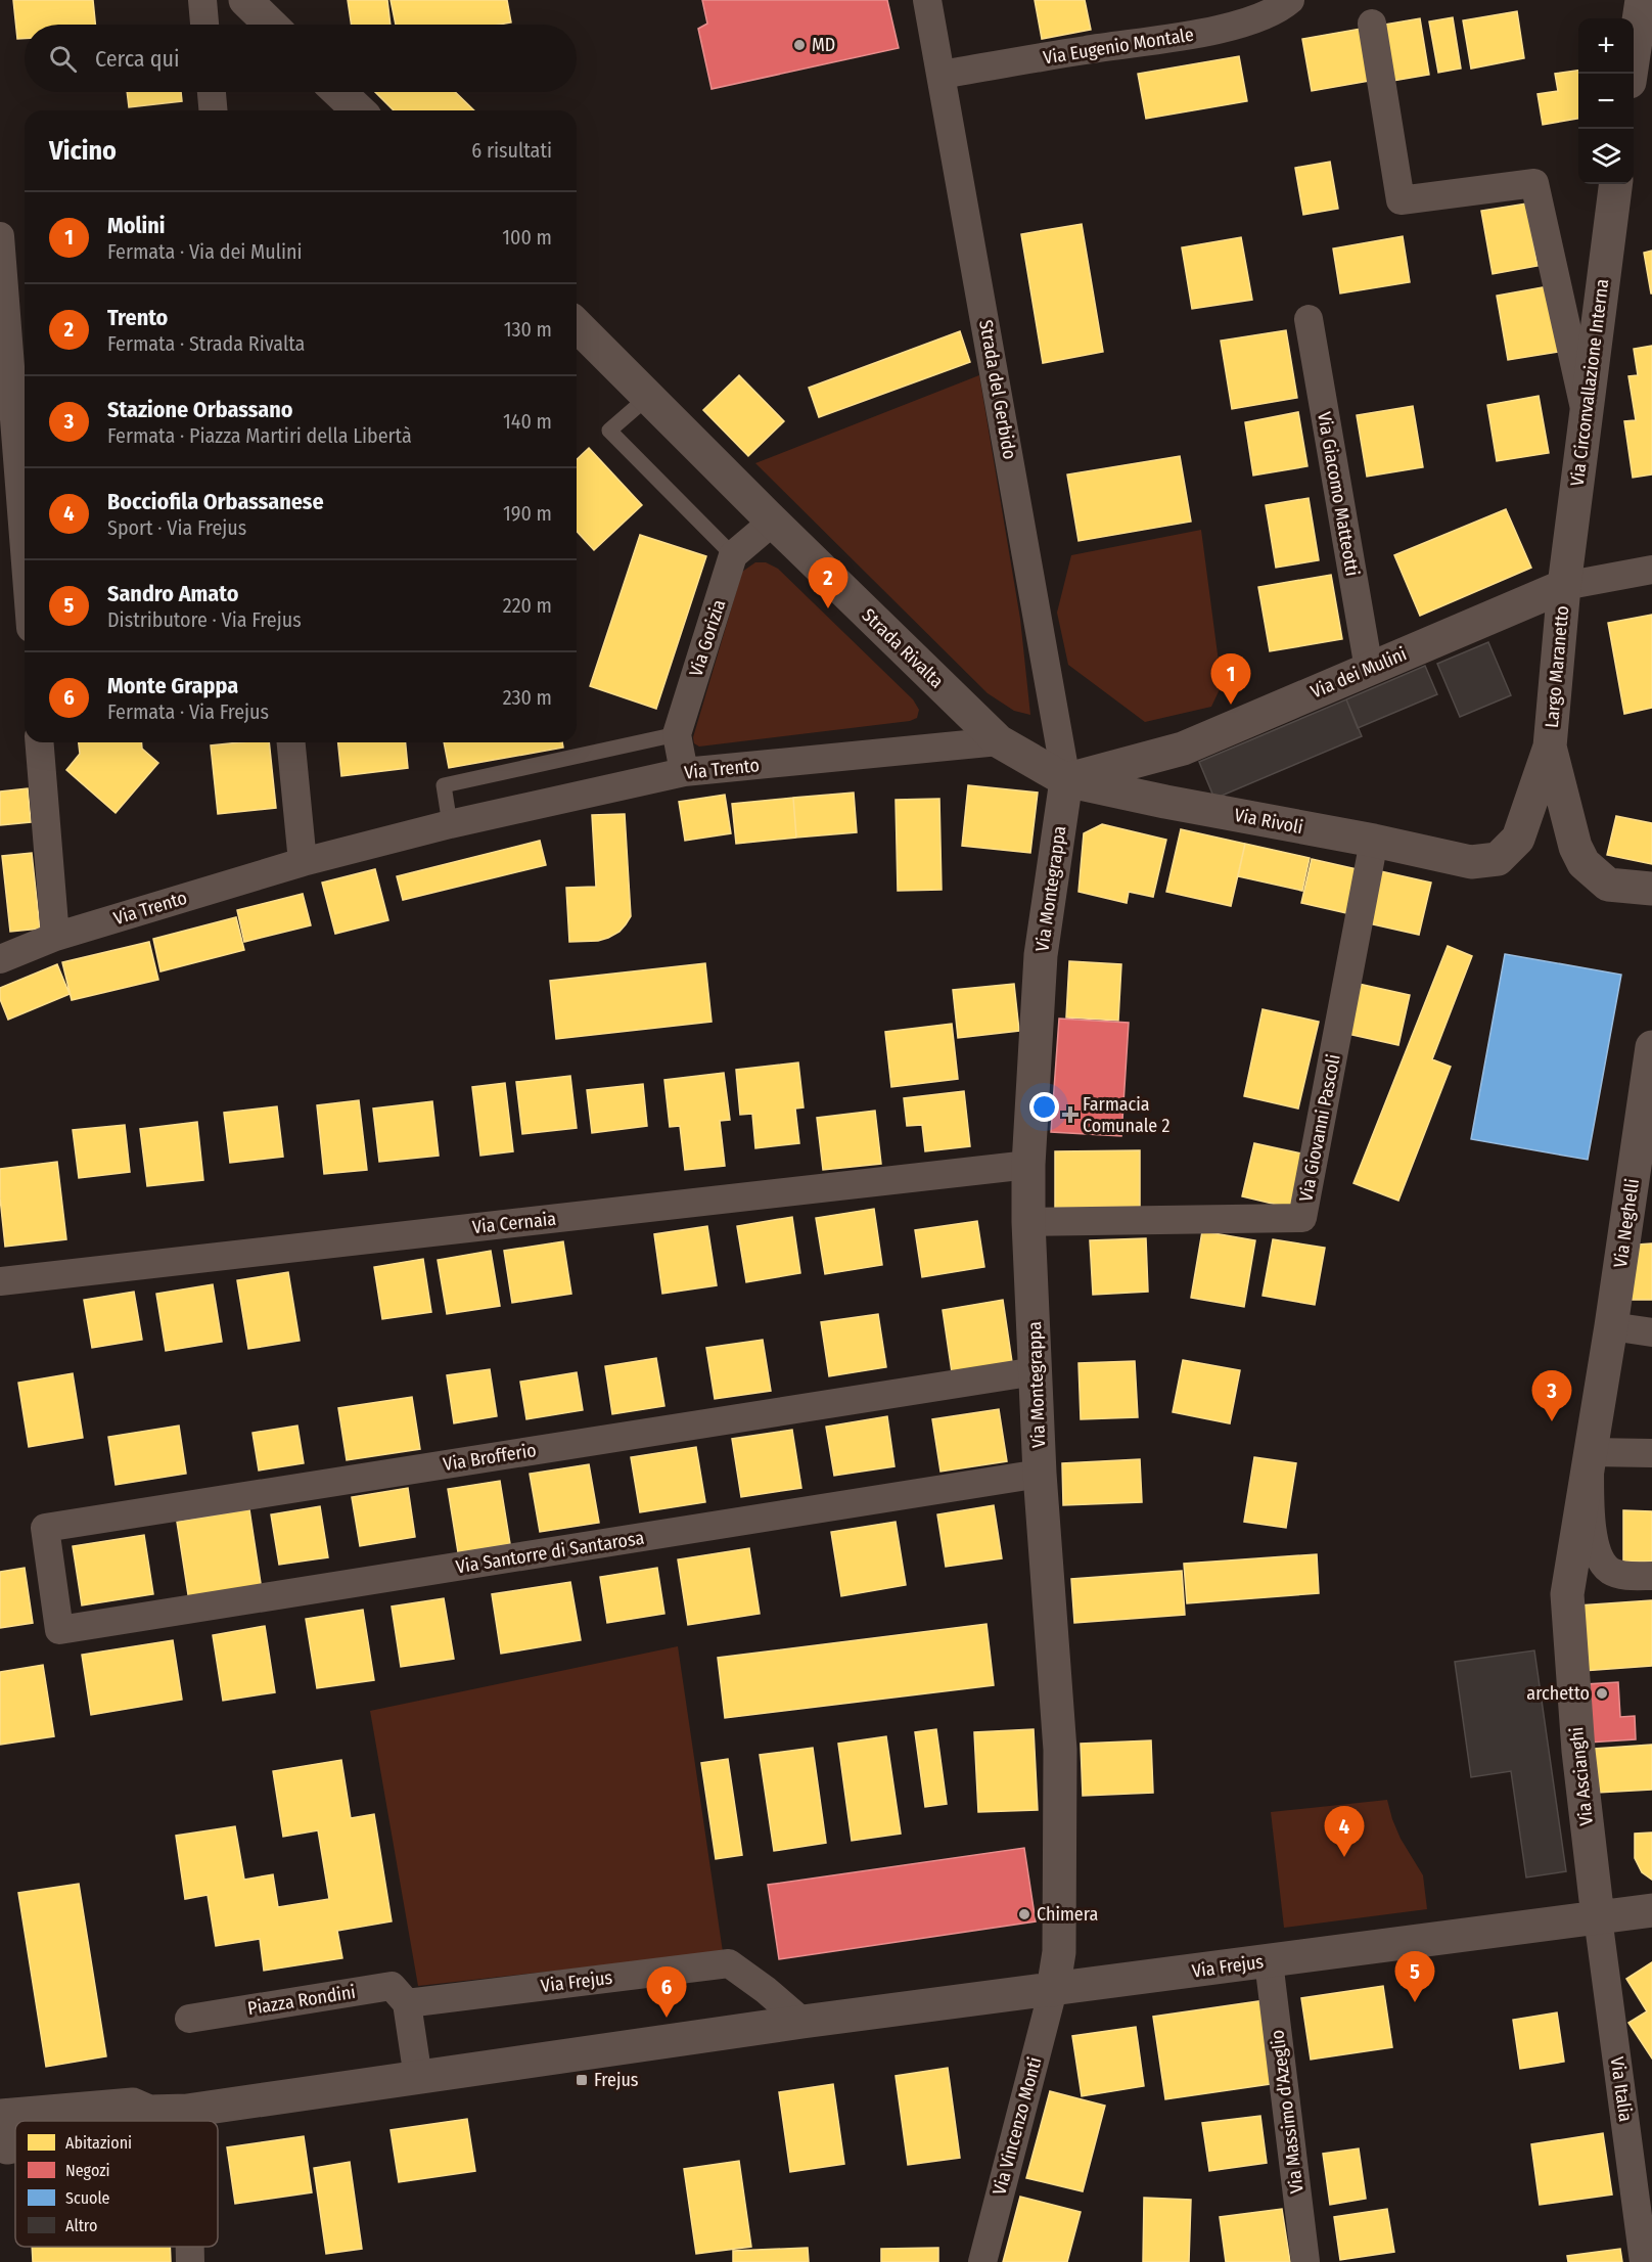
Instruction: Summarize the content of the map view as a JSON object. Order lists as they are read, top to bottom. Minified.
{"streets":{"street":["Via Eugenio Montale","Via Circonvallazione Interna","Strada del Gerbido","Via Giacomo Matteotti","Via Gorizia","Strada Rivalta","Largo Maranetto","Via dei Mulini","Via Trento","Via Rivoli","Via Montegrappa","Via Giovanni Pascoli","Via Cernaia","Via Neghelli","Via Brofferio","Via Santorre di Santarosa","Via Ascianghi","Via Frejus","Piazza Rondini","Via Italia","Via Massimo d'Azeglio","Via Vincenzo Monti"]},"crossings":[["Via Eugenio Montale","Strada del Gerbido"],["Via Circonvallazione Interna","Largo Maranetto"],["Via Circonvallazione Interna","Via dei Mulini"],["Strada del Gerbido","Strada Rivalta"],["Strada del Gerbido","Via dei Mulini"],["Strada del Gerbido","Via Rivoli"],["Strada del Gerbido","Via Montegrappa"],["Via Giacomo Matteotti","Via dei Mulini"],["Via Gorizia","Via Trento"],["Strada Rivalta","Via dei Mulini"],["Strada Rivalta","Via Trento"],["Strada Rivalta","Via Rivoli"],["Strada Rivalta","Via Montegrappa"],["Largo Maranetto","Via dei Mulini"],["Largo Maranetto","Via Rivoli"],["Via dei Mulini","Via Rivoli"],["Via dei Mulini","Via Montegrappa"],["Via Rivoli","Via Montegrappa"],["Via Rivoli","Via Giovanni Pascoli"],["Via Montegrappa","Via Giovanni Pascoli"],["Via Montegrappa","Via Cernaia"],["Via Montegrappa","Via Brofferio"],["Via Montegrappa","Via Santorre di Santarosa"],["Via Montegrappa","Via Frejus"],["Via Montegrappa","Via Vincenzo Monti"],["Via Neghelli","Via Ascianghi"],["Via Brofferio","Via Santorre di Santarosa"],["Via Ascianghi","Via Frejus"],["Via Ascianghi","Via Italia"],["Via Frejus","Piazza Rondini"],["Via Frejus","Via Italia"],["Via Frejus","Via Massimo d'Azeglio"],["Via Frejus","Via Vincenzo Monti"]],"places":{"other":["MD","archetto","Chimera"],"health":["Farmacia Comunale 2"],"transit":["Frejus"]},"legend":["Abitazioni","Negozi","Scuole","Altro"],"page":{"map_buttons":["+","−"],"search":"Cerca qui","heading":["Vicino","6 risultati"],"list":[{"mark":"1","name":"Molini","note":"Fermata · Via dei Mulini","value":"100 m"},{"mark":"2","name":"Trento","note":"Fermata · Strada Rivalta","value":"130 m"},{"mark":"3","name":"Stazione Orbassano","note":"Fermata · Piazza Martiri della Libertà","value":"140 m"},{"mark":"4","name":"Bocciofila Orbassanese","note":"Sport · Via Frejus","value":"190 m"},{"mark":"5","name":"Sandro Amato","note":"Distributore · Via Frejus","value":"220 m"},{"mark":"6","name":"Monte Grappa","note":"Fermata · Via Frejus","value":"230 m"}],"pins":["2","1","3","4","5","6"]}}
